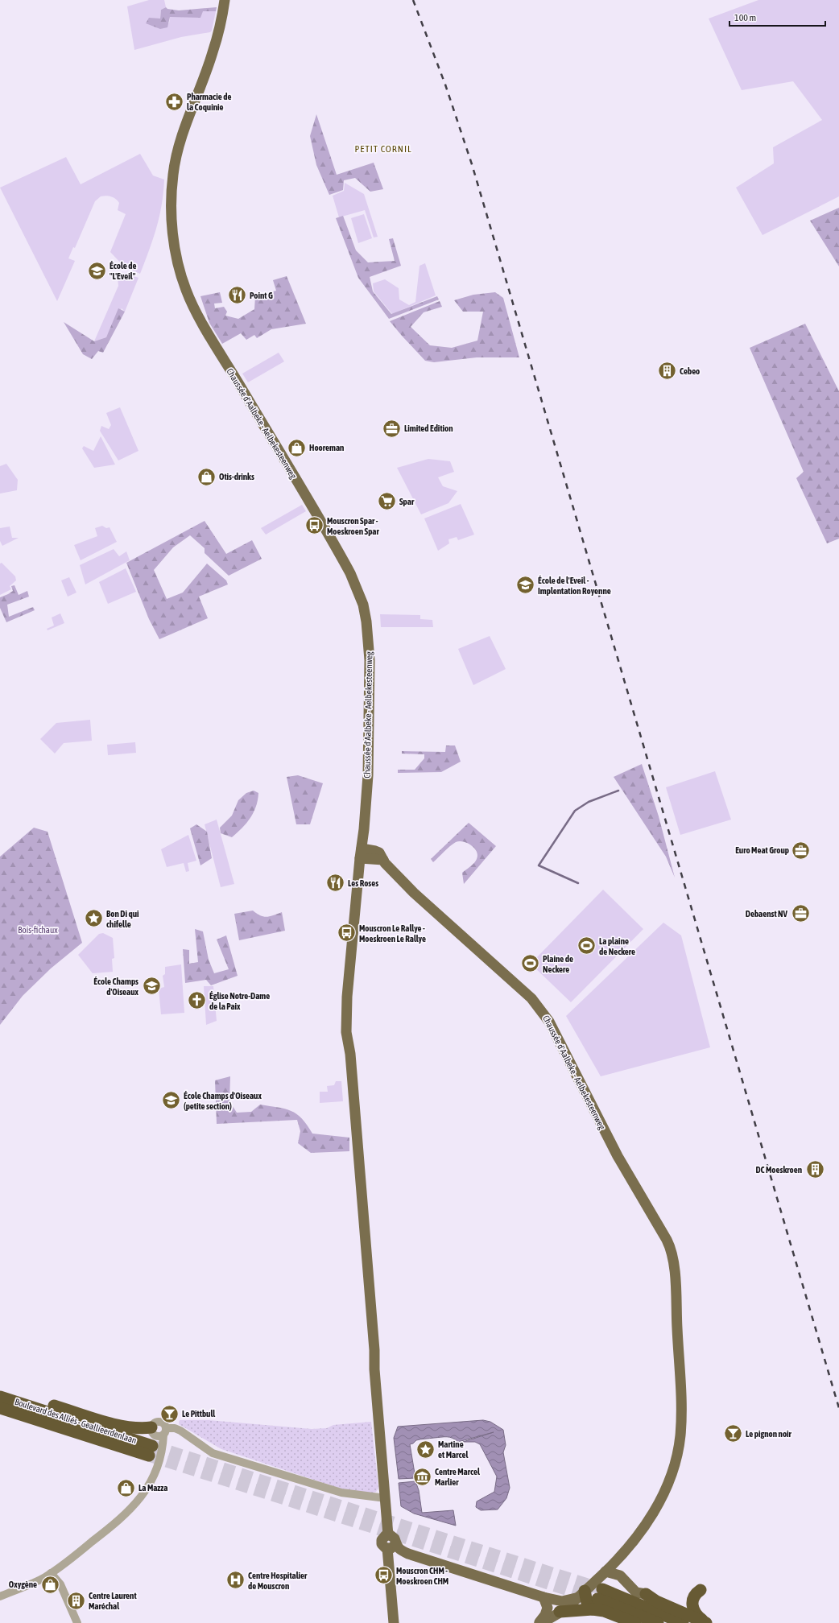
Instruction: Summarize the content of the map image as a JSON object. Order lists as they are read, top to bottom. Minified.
{"streets":{"highway":["Boulevard des Alliés - Geallieerdenlaan"],"main road":["Chaussée d'Aalbeke - Aelbekesteenweg"]},"districts":["PETIT CORNIL"],"parks":["Bois-fichaux"],"places":{"pharmacy":["Pharmacie de la Coquinie"],"school or university":["École de \"L'Eveil\"","École de l'Eveil - Implentation Royenne","École Champs d'Oiseaux","École Champs d'Oiseaux (petite section)"],"restaurant":["Point G","Les Roses"],"building":["Cebeo","DC Moeskroen","Centre Laurent Maréchal"],"office":["Limited Edition","Euro Meat Group","Debaenst NV"],"shop":["Hooreman","Otis-drinks","La Mazza","Oxygène"],"supermarket":["Spar"],"bus stop":["Mouscron Spar - Moeskroen Spar","Mouscron Le Rallye - Moeskroen Le Rallye","Mouscron CHM - Moeskroen CHM"],"place":["Bon Di qui chifelle","Martine et Marcel"],"sports":["La plaine de Neckere","Plaine de Neckere"],"church":["Église Notre-Dame de la Paix"],"bar":["Le Pittbull","Le pignon noir"],"museum":["Centre Marcel Marlier"],"hospital":["Centre Hospitalier de Mouscron"]},"scale_bar":"100 m"}
